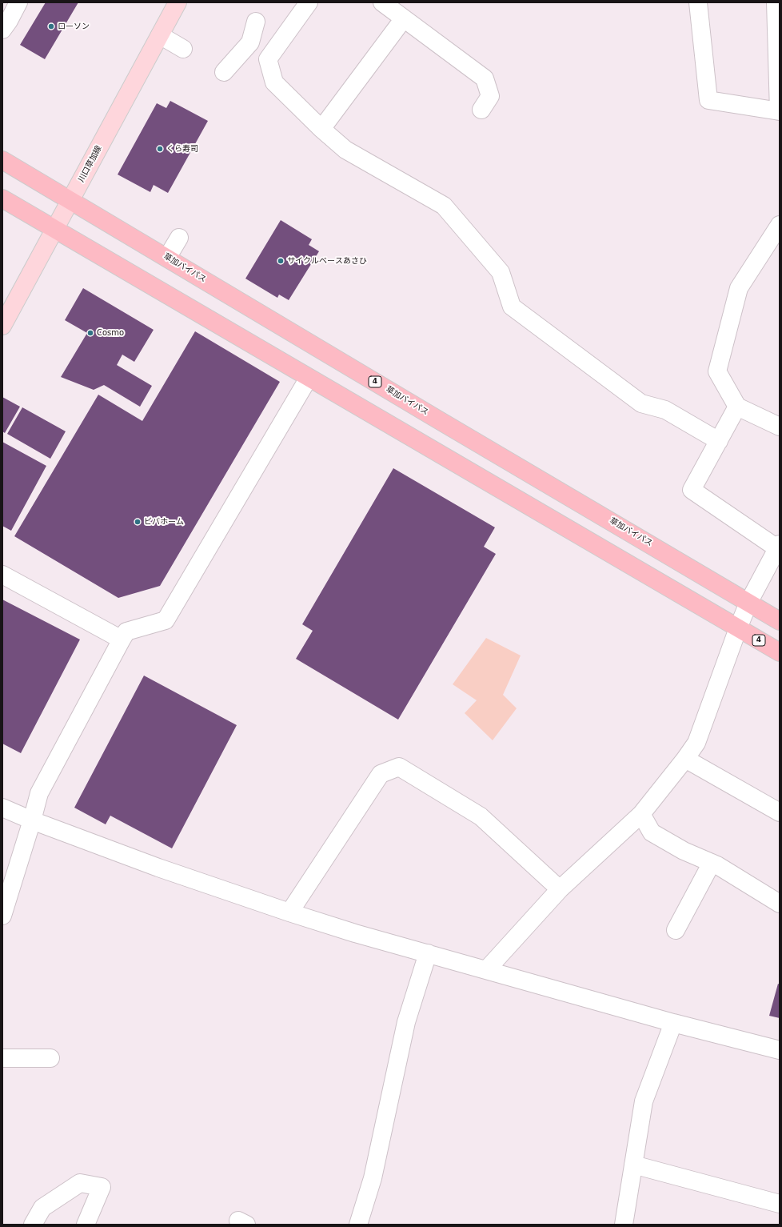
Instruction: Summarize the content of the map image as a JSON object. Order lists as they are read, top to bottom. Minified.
{"streets":{"highway":["草加バイパス","4"],"main road":["川口草加線"]},"crossings":[["川口草加線","草加バイパス"],["川口草加線","4"]],"places":["ローソン","くら寿司","サイクルベースあさひ","Cosmo","ビバホーム"]}
